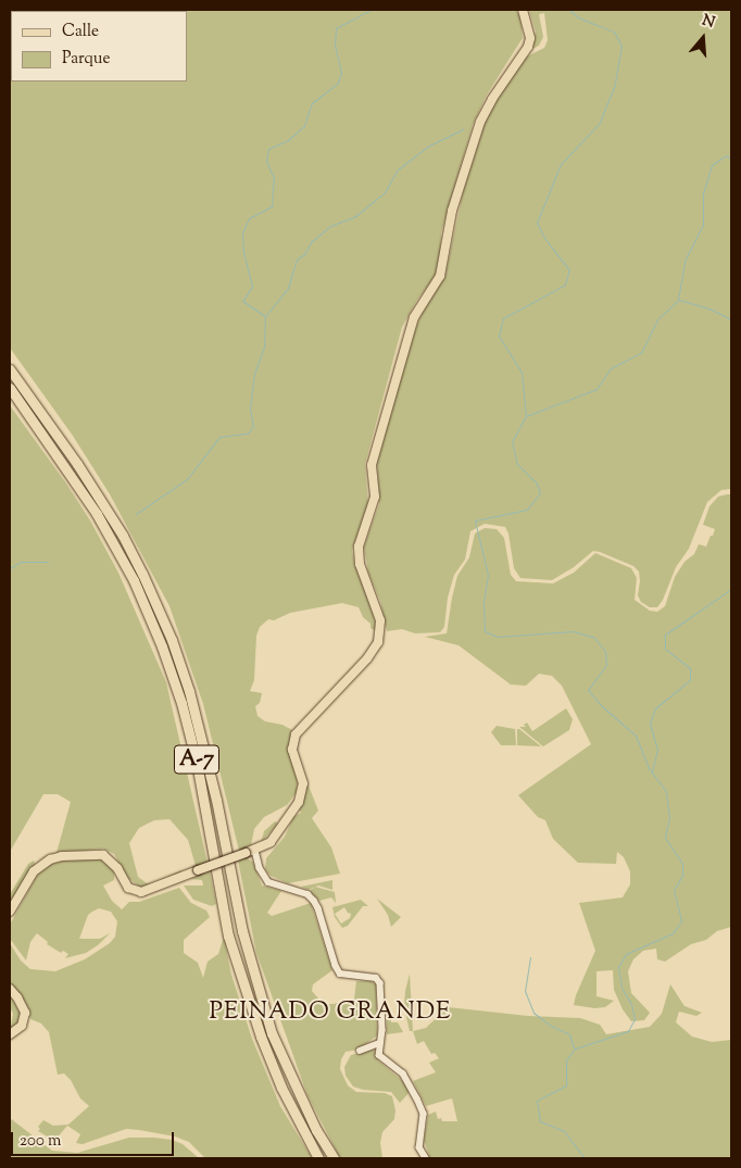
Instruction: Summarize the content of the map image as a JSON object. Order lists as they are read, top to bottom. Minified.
{"streets":{"highway":["A-7"]},"districts":["PEINADO GRANDE"],"legend":["Calle","Parque"],"scale_bar":"200 m","north":"top"}
